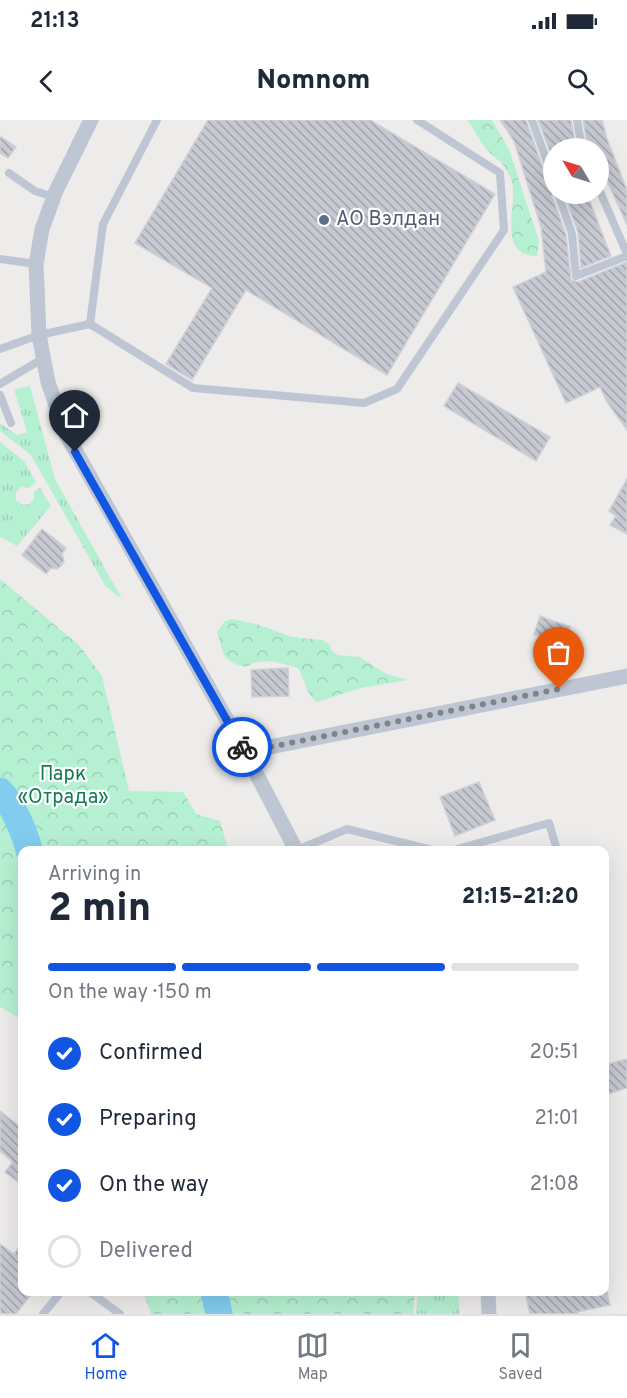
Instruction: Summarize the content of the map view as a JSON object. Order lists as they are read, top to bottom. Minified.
{"parks":["Парк «Отрада»"],"places":["АО Вэлдан"],"north":"top left","page":{"status":"21:13","header":"Nomnom","heading":["2 min","Arriving in","21:15–21:20"],"bar":"On the way · 150 m","list":[["Confirmed","20:51"],["Preparing","21:01"],["On the way","21:08"],"Delivered"],"tabs":["Home","Map","Saved"]}}
